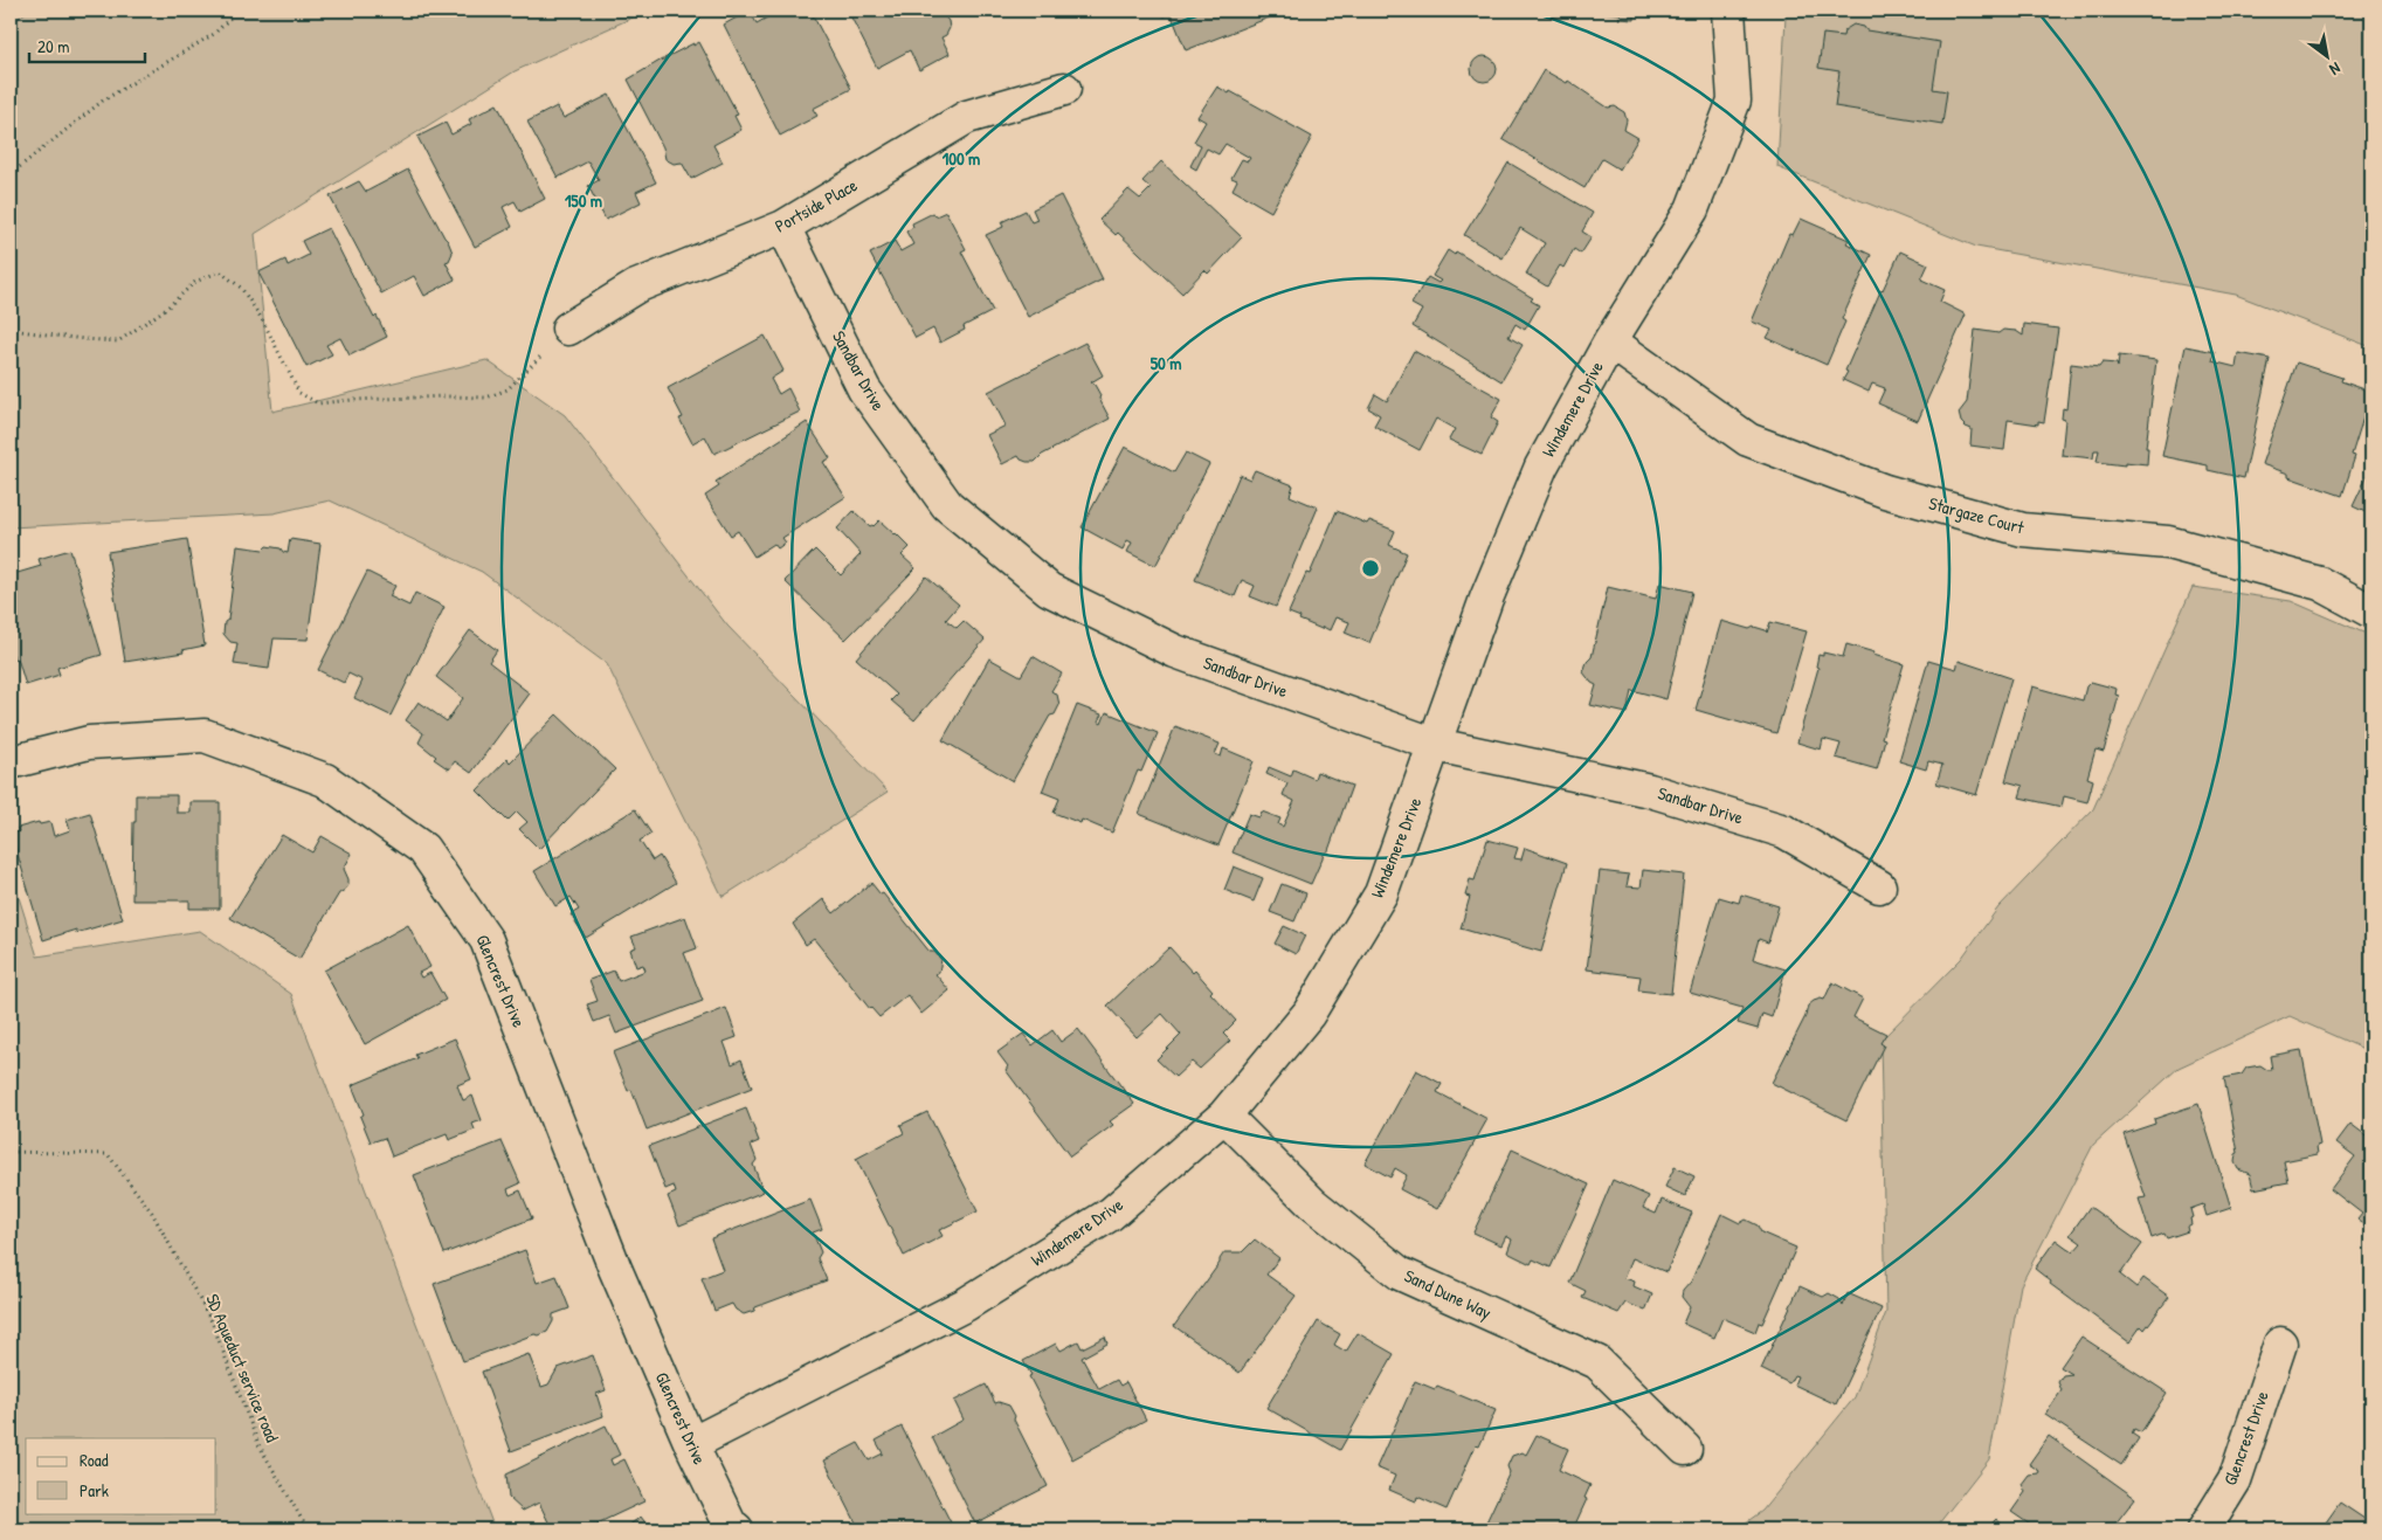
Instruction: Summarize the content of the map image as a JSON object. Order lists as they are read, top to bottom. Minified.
{"streets":{"street":["Portside Place","Sandbar Drive","Windemere Drive","Stargaze Court","Glencrest Drive","Sand Dune Way"],"path":["SD Aqueduct service road"]},"crossings":[["Portside Place","Sandbar Drive"],["Sandbar Drive","Windemere Drive"],["Windemere Drive","Stargaze Court"],["Windemere Drive","Glencrest Drive"],["Windemere Drive","Sand Dune Way"]],"legend":["Road","Park"],"scale_bar":"20 m","north":"bottom right","rings":["100 m","150 m","50 m"]}
